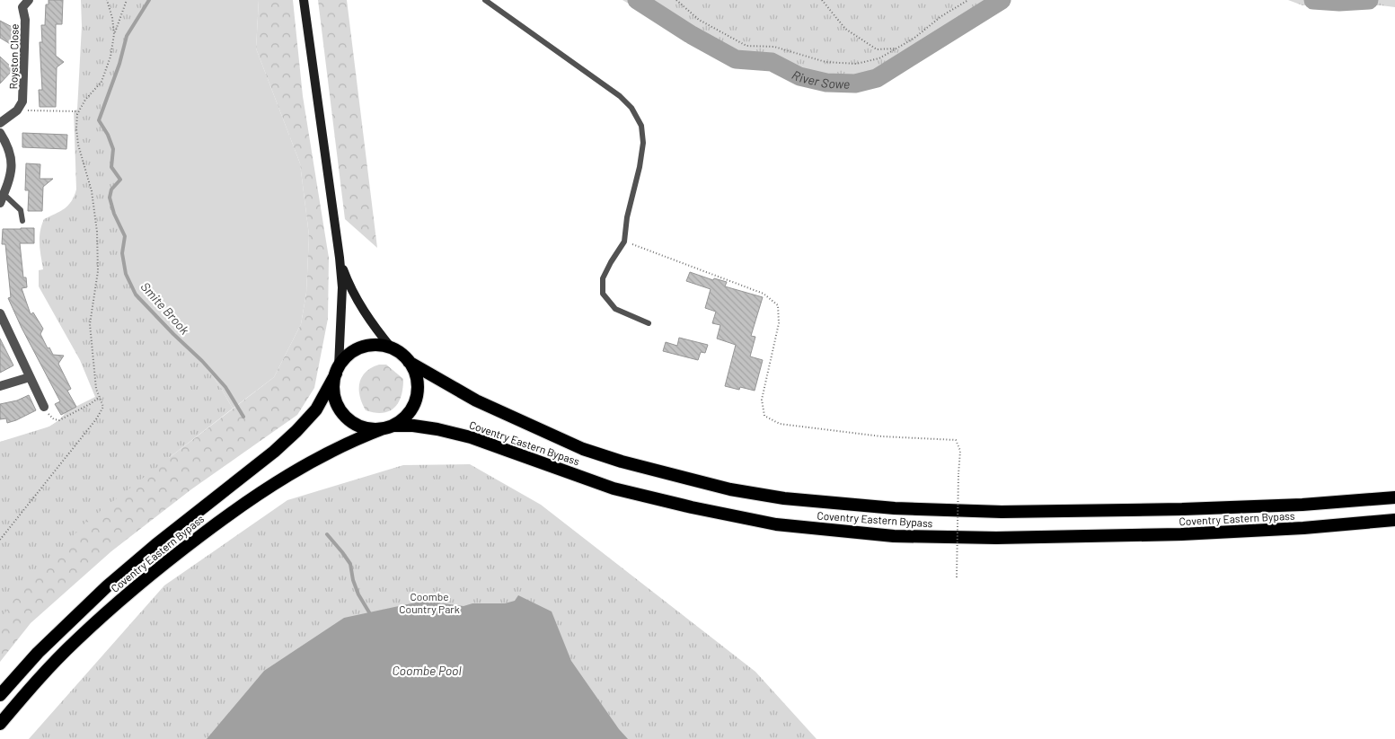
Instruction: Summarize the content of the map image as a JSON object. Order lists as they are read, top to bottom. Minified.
{"streets":{"highway":["Coventry Eastern Bypass"],"street":["Royston Close"]},"water":["River Sowe","Smite Brook","Coombe Pool"],"parks":["Coombe Country Park"]}
